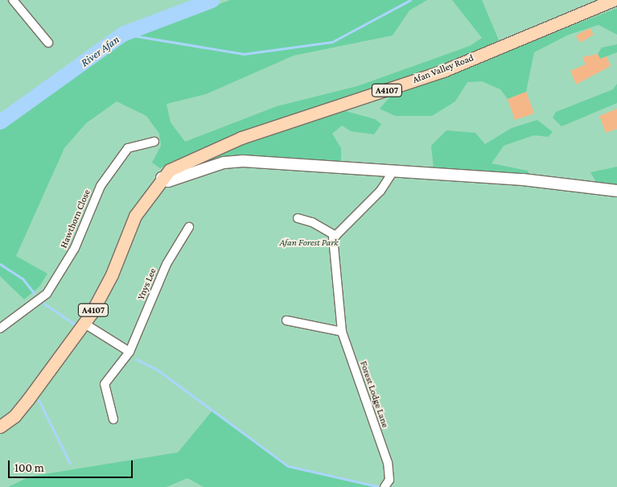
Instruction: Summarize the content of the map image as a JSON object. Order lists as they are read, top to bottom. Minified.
{"streets":{"main road":["Afan Valley Road","A4107"],"street":["Hawthorn Close","Ynys Lee","Forest Lodge Lane"]},"crossings":[["Afan Valley Road","A4107"]],"water":["River Afan"],"parks":["Afan Forest Park"],"scale_bar":"100 m"}
